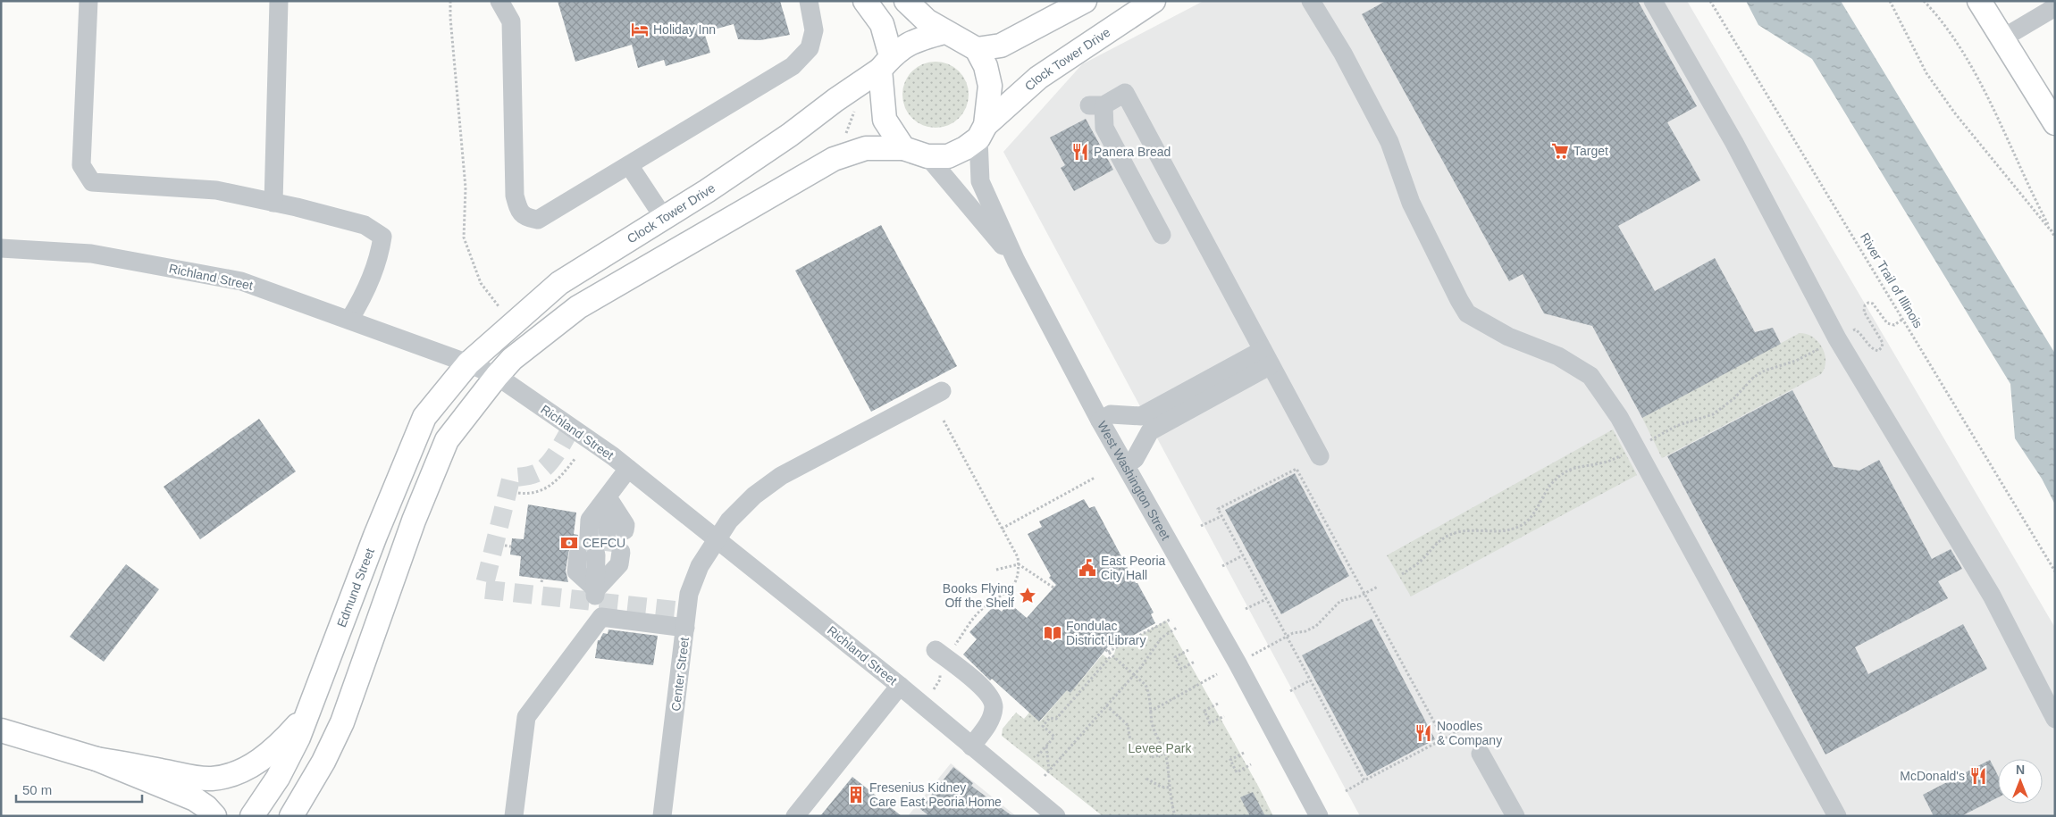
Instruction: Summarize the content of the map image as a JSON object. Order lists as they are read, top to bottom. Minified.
{"streets":{"main road":["Clock Tower Drive","Edmund Street"],"street":["Richland Street","West Washington Street","Center Street"],"path":["River Trail of Illinois"]},"crossings":[["Clock Tower Drive","Richland Street"],["Clock Tower Drive","West Washington Street"],["Clock Tower Drive","Edmund Street"],["Richland Street","Edmund Street"],["Richland Street","Center Street"]],"parks":["Levee Park"],"places":{"hotel":["Holiday Inn"],"supermarket":["Target"],"restaurant":["Panera Bread","Noodles & Company","McDonald's"],"bank":["CEFCU"],"public building":["East Peoria City Hall"],"place":["Books Flying Off the Shelf"],"library":["Fondulac District Library"],"building":["Fresenius Kidney Care East Peoria Home"]},"scale_bar":"50 m","north":"top"}
